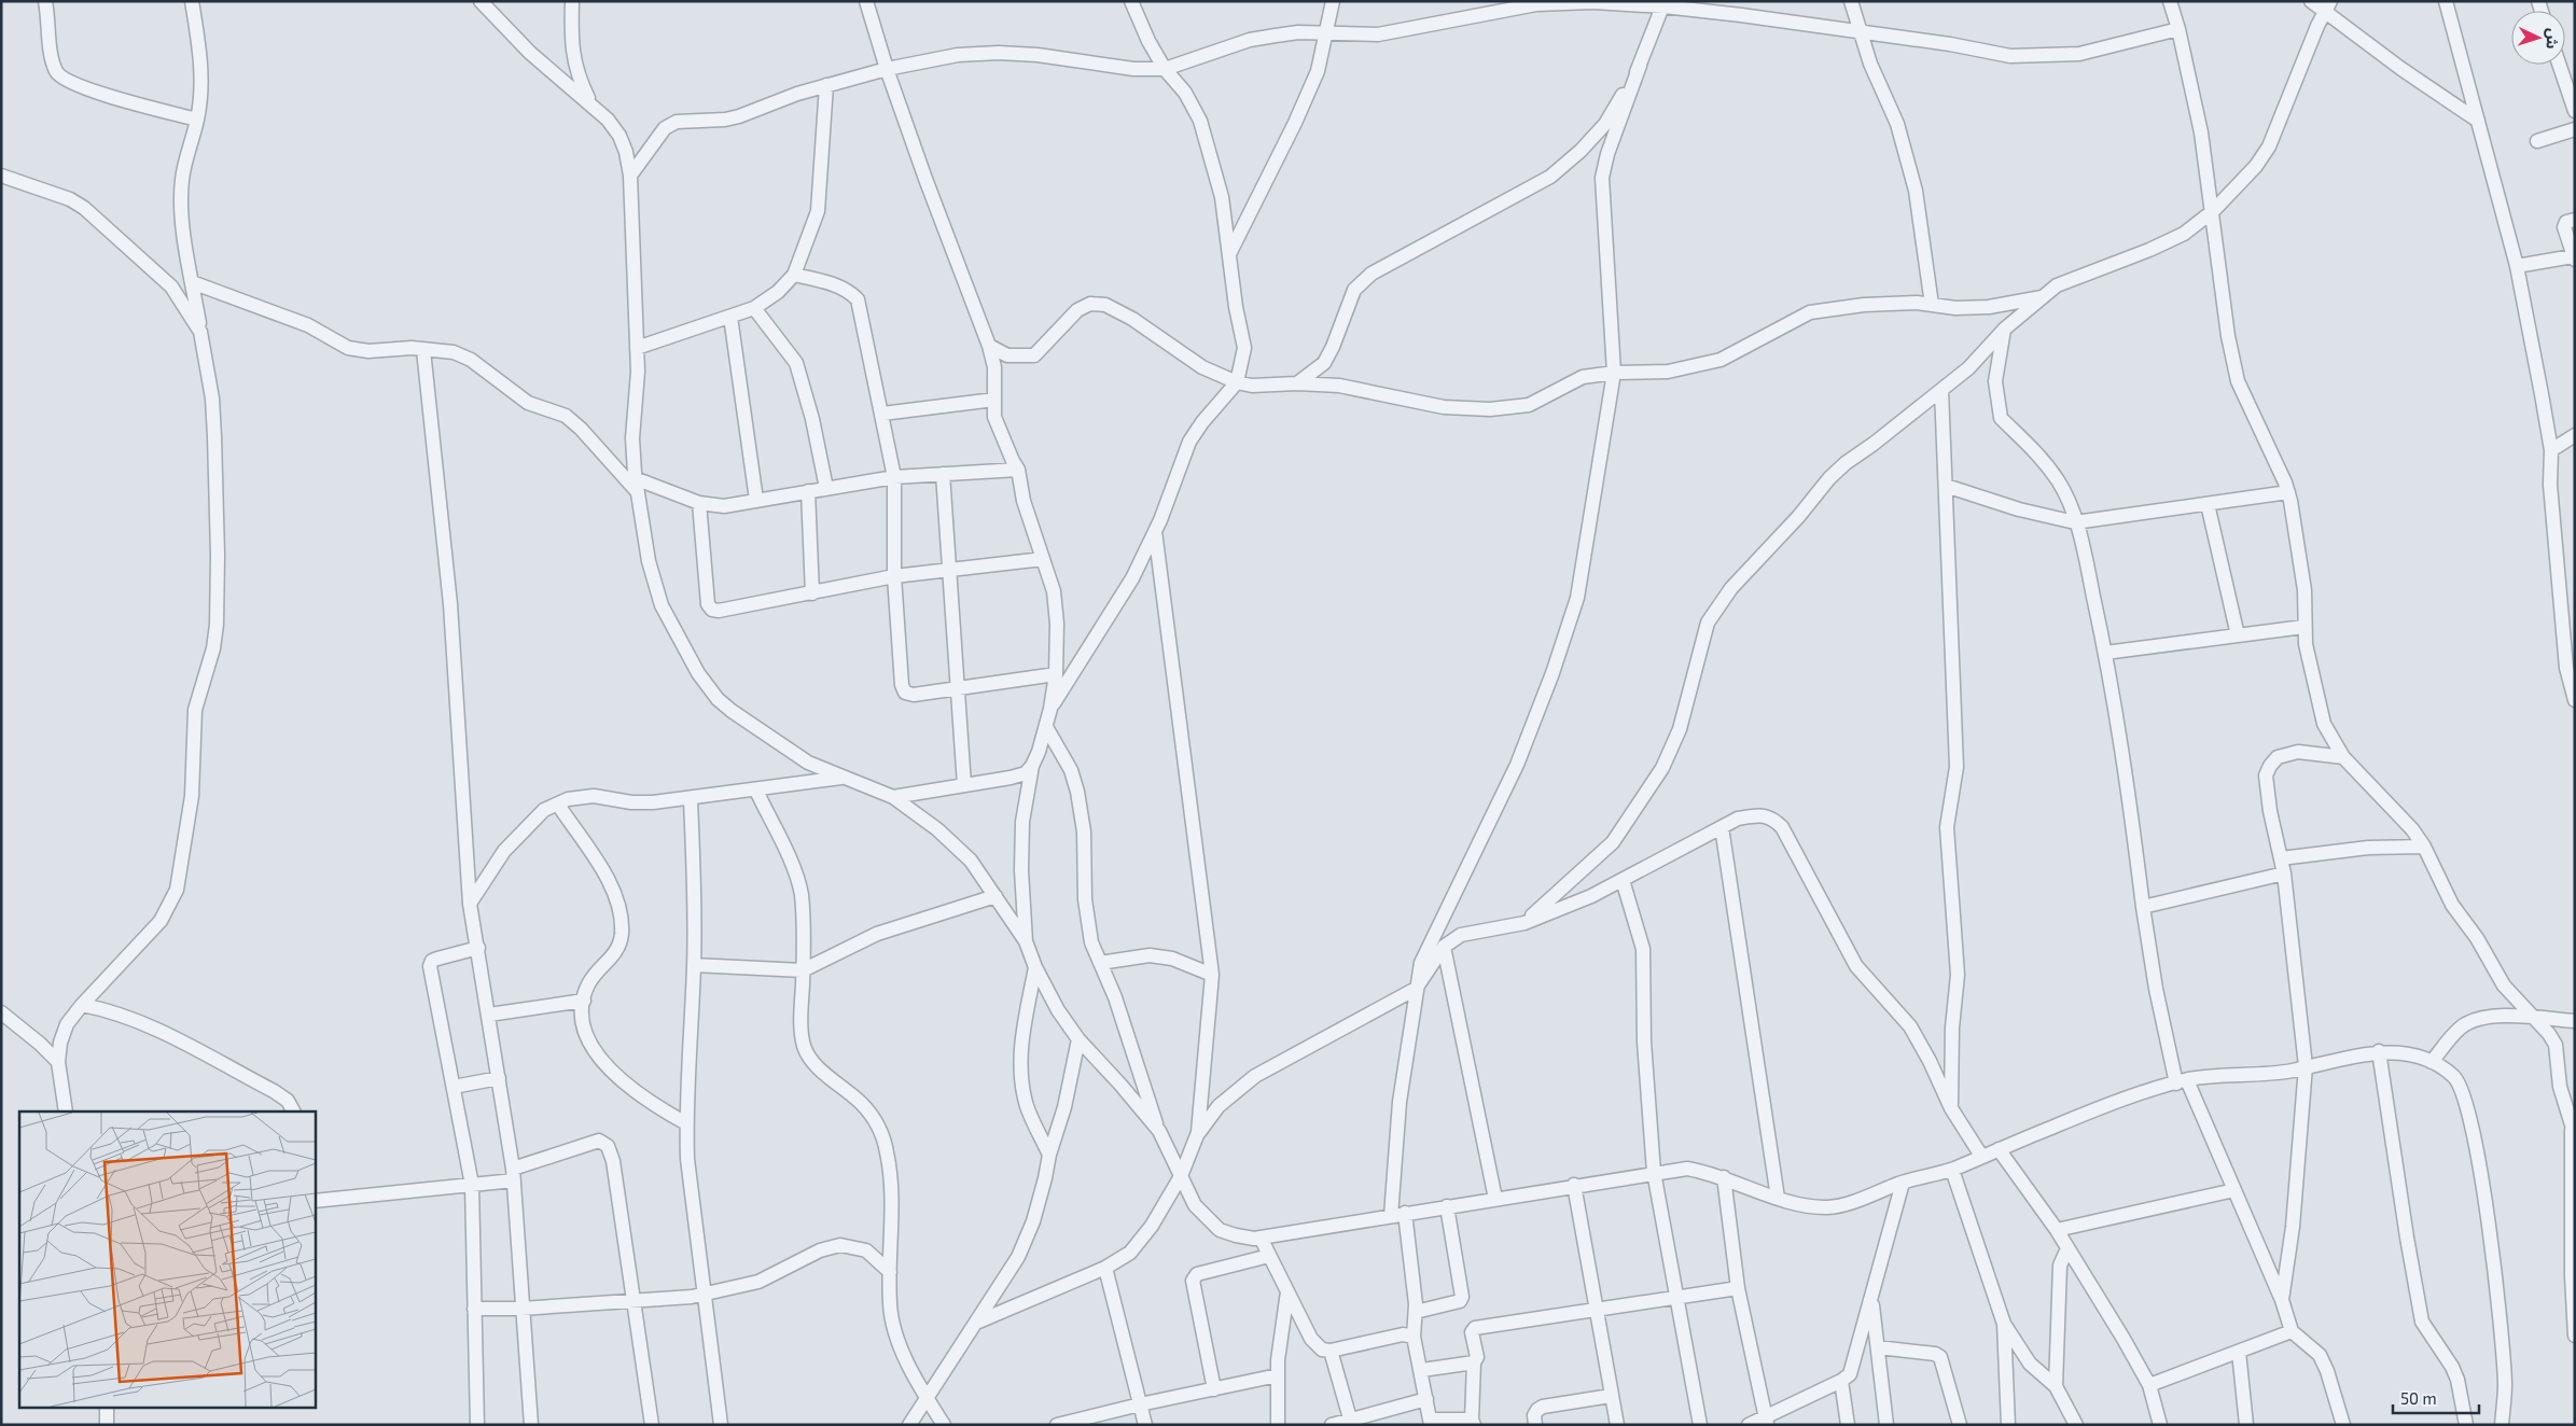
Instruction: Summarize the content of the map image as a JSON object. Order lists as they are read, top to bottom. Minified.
{"scale_bar":"50 m","north":"right"}
